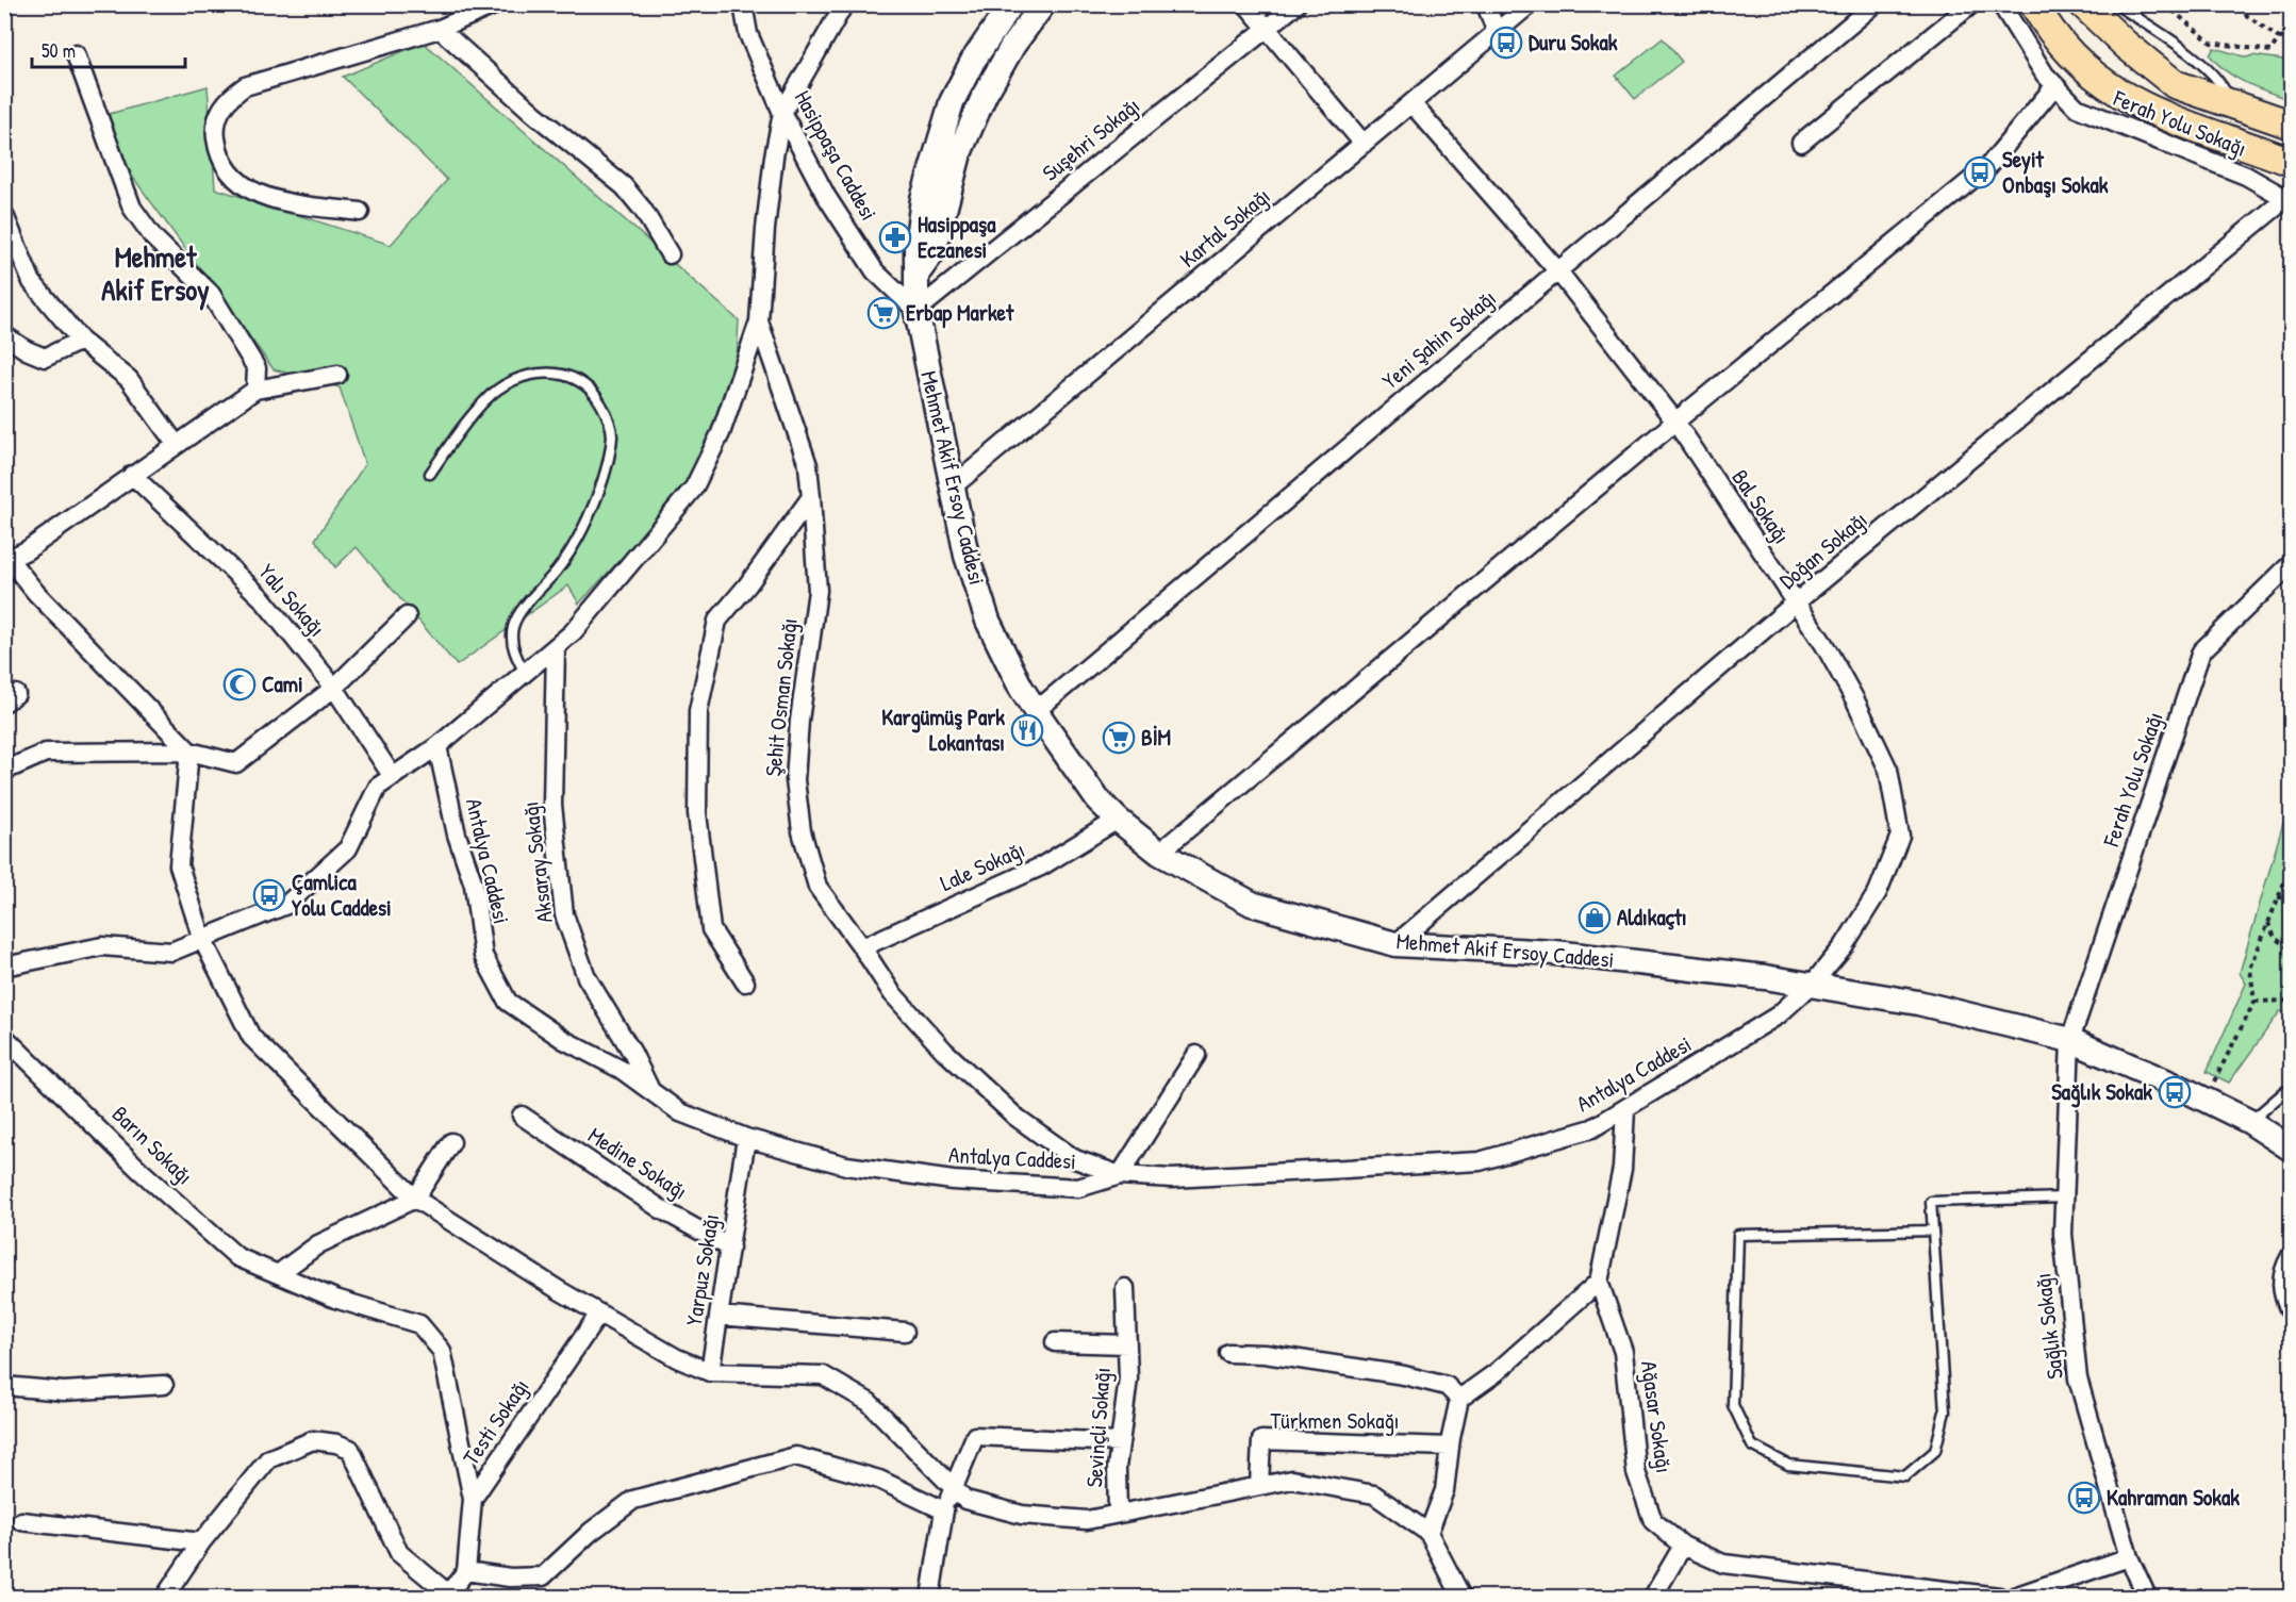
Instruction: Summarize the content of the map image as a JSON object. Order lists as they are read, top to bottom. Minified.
{"streets":{"main road":["Mehmet Akif Ersoy Caddesi"],"street":["Ferah Yolu Sokağı","Suşehri Sokağı","Hasippaşa Caddesi","Kartal Sokağı","Yeni Şahin Sokağı","Bal Sokağı","Doğan Sokağı","Yalı Sokağı","Şehit Osman Sokağı","Antalya Caddesi","Aksaray Sokağı","Lale Sokağı","Barın Sokağı","Medine Sokağı","Yarpuz Sokağı","Sağlık Sokağı","Ağasar Sokağı","Türkmen Sokağı","Testi Sokağı","Sevinçli Sokağı"]},"crossings":[["Ferah Yolu Sokağı","Mehmet Akif Ersoy Caddesi"],["Ferah Yolu Sokağı","Doğan Sokağı"],["Ferah Yolu Sokağı","Sağlık Sokağı"],["Suşehri Sokağı","Hasippaşa Caddesi"],["Suşehri Sokağı","Mehmet Akif Ersoy Caddesi"],["Hasippaşa Caddesi","Mehmet Akif Ersoy Caddesi"],["Kartal Sokağı","Mehmet Akif Ersoy Caddesi"],["Kartal Sokağı","Bal Sokağı"],["Yeni Şahin Sokağı","Mehmet Akif Ersoy Caddesi"],["Yeni Şahin Sokağı","Bal Sokağı"],["Mehmet Akif Ersoy Caddesi","Bal Sokağı"],["Mehmet Akif Ersoy Caddesi","Doğan Sokağı"],["Mehmet Akif Ersoy Caddesi","Antalya Caddesi"],["Mehmet Akif Ersoy Caddesi","Lale Sokağı"],["Mehmet Akif Ersoy Caddesi","Sağlık Sokağı"],["Bal Sokağı","Doğan Sokağı"],["Bal Sokağı","Antalya Caddesi"],["Şehit Osman Sokağı","Antalya Caddesi"],["Şehit Osman Sokağı","Lale Sokağı"],["Antalya Caddesi","Aksaray Sokağı"],["Antalya Caddesi","Yarpuz Sokağı"],["Barın Sokağı","Testi Sokağı"],["Medine Sokağı","Yarpuz Sokağı"]],"districts":["Mehmet Akif Ersoy"],"places":{"bus stop":["Duru Sokak","Seyit Onbaşı Sokak","Çamlica Yolu Caddesi","Sağlık Sokak","Kahraman Sokak"],"pharmacy":["Hasippaşa Eczanesi"],"supermarket":["Erbap Market","BİM"],"mosque":["Cami"],"restaurant":["Kargümüş Park Lokantası"],"shop":["Aldıkaçtı"]},"scale_bar":"50 m"}
